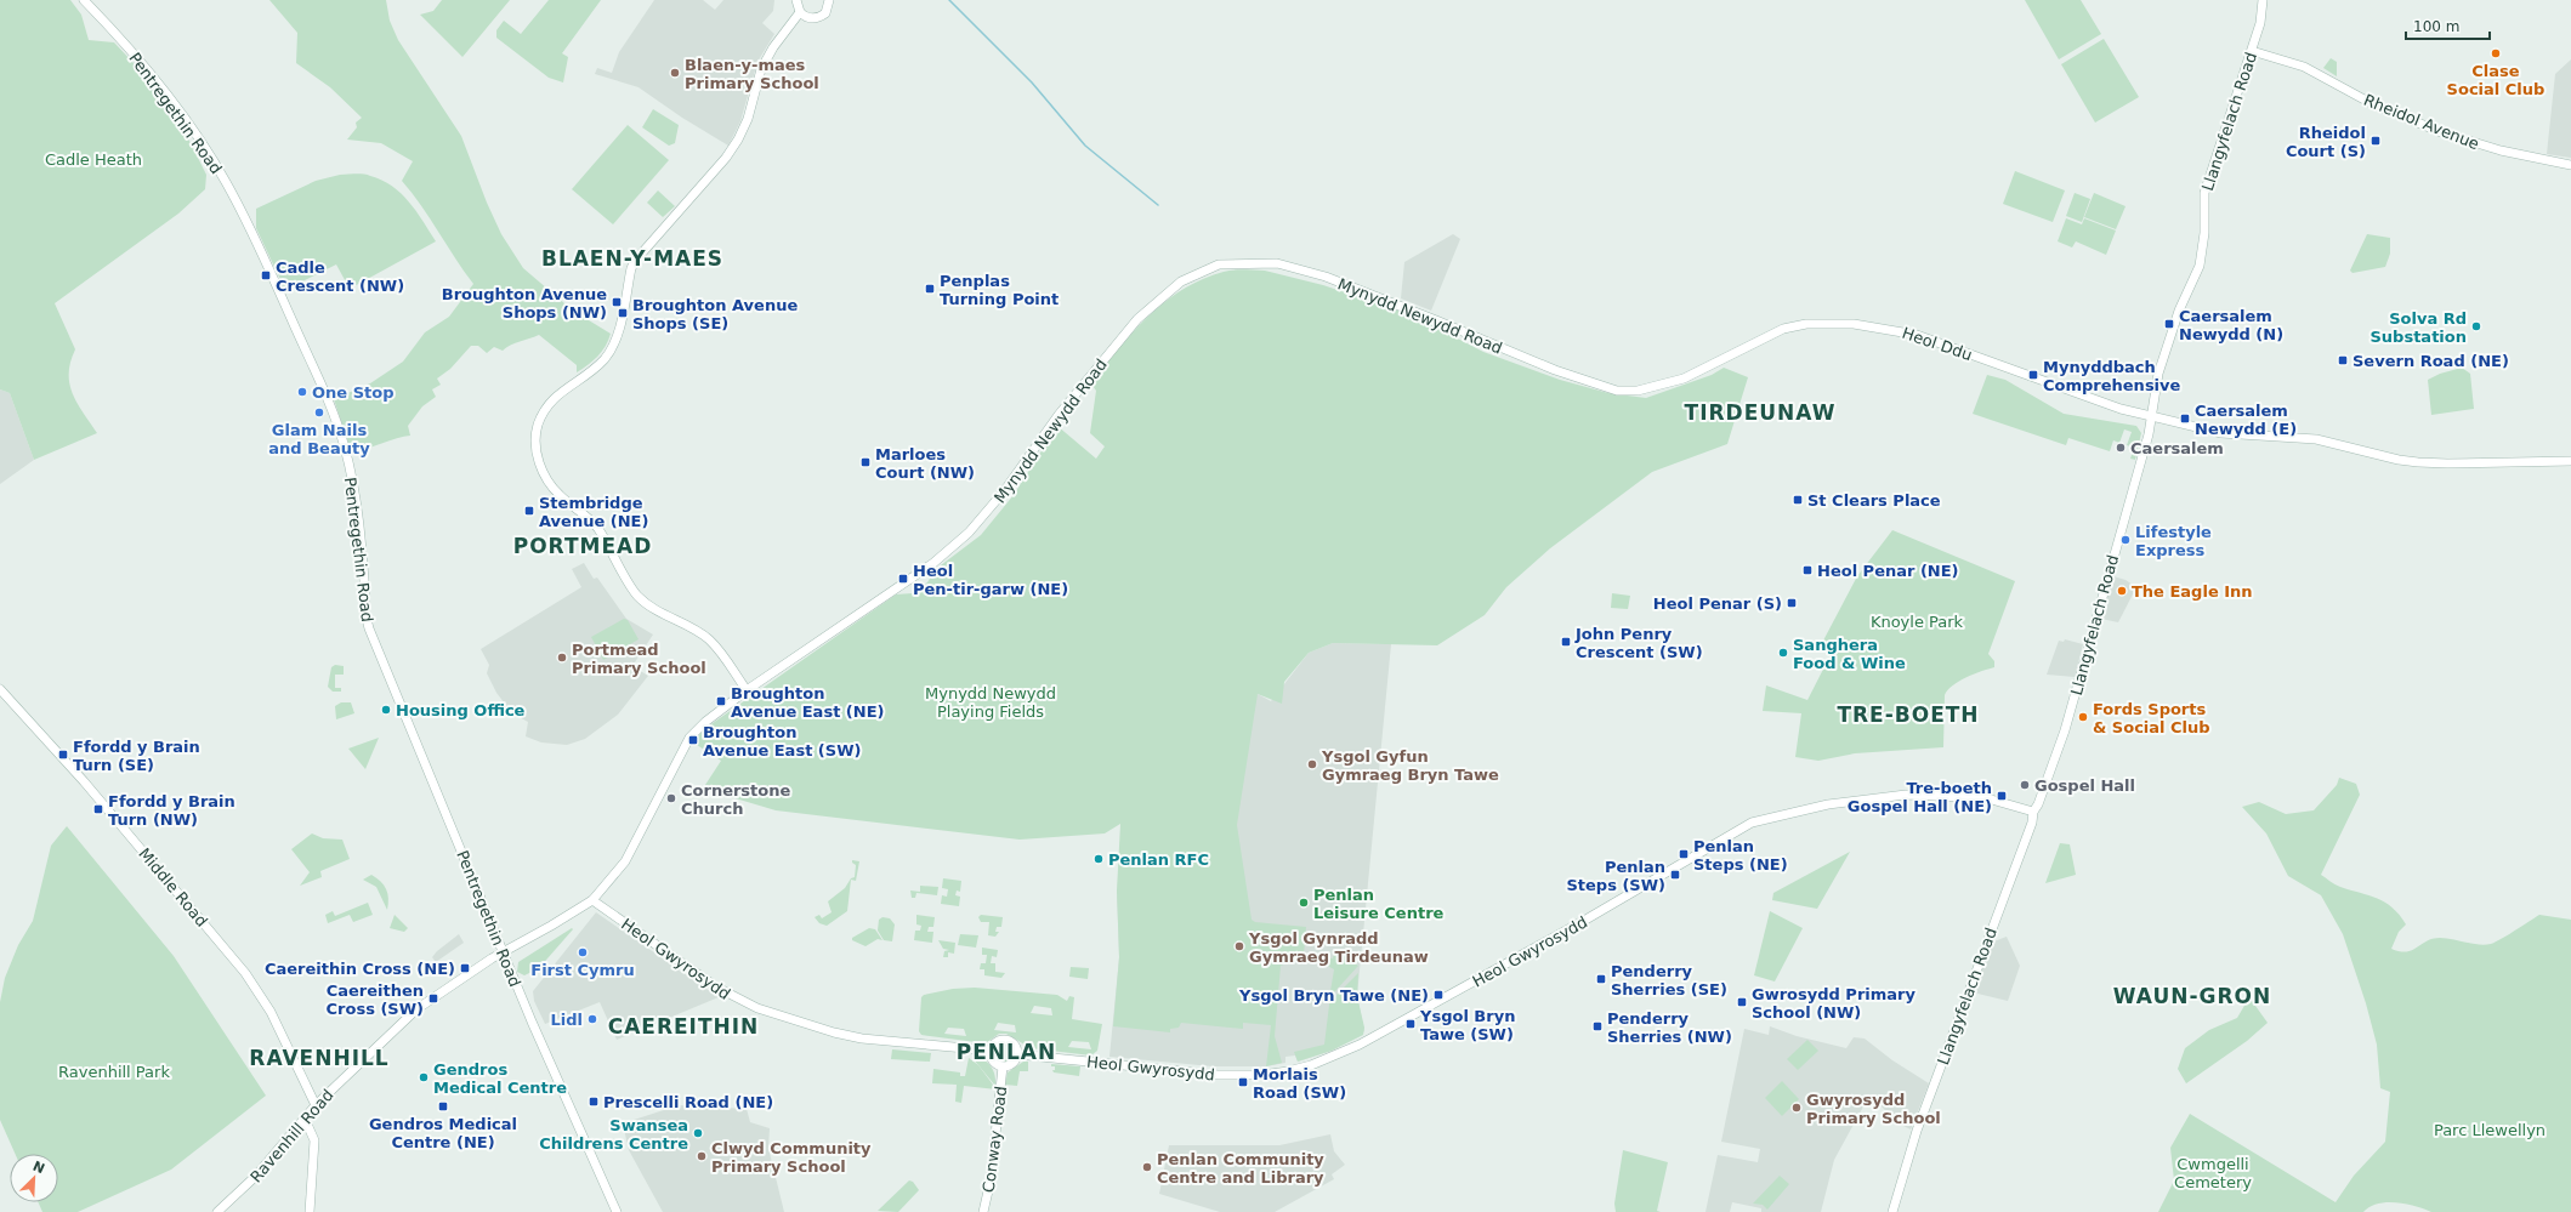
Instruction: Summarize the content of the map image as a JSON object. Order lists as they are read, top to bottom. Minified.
{"streets":{"street":["Pentregethin Road","Llangyfelach Road","Rheidol Avenue","Mynydd Newydd Road","Heol Ddu","Middle Road","Heol Gwyrosydd","Ravenhill Road","Conway Road"]},"crossings":[["Pentregethin Road","Mynydd Newydd Road"],["Pentregethin Road","Ravenhill Road"],["Llangyfelach Road","Rheidol Avenue"],["Llangyfelach Road","Heol Ddu"],["Llangyfelach Road","Heol Gwyrosydd"],["Mynydd Newydd Road","Heol Ddu"],["Mynydd Newydd Road","Heol Gwyrosydd"],["Mynydd Newydd Road","Ravenhill Road"],["Middle Road","Ravenhill Road"],["Heol Gwyrosydd","Conway Road"]],"districts":["BLAEN-Y-MAES","TIRDEUNAW","PORTMEAD","TRE-BOETH","WAUN-GRON","CAEREITHIN","PENLAN","RAVENHILL"],"parks":["Cadle Heath","Knoyle Park","Mynydd Newydd Playing Fields","Ravenhill Park","Parc Llewellyn","Cwmgelli Cemetery"],"places":{"other":["Clase Social Club","Blaen-y-maes Primary School","Solva Rd Substation","One Stop","Glam Nails and Beauty","Caersalem","Lifestyle Express","The Eagle Inn","Sanghera Food & Wine","Portmead Primary School","Housing Office","Fords Sports & Social Club","Ysgol Gyfun Gymraeg Bryn Tawe","Gospel Hall","Cornerstone Church","Penlan RFC","Penlan Leisure Centre","Ysgol Gynradd Gymraeg Tirdeunaw","First Cymru","Lidl","Gendros Medical Centre","Gwyrosydd Primary School","Swansea Childrens Centre","Clwyd Community Primary School","Penlan Community Centre and Library"],"transit":["Rheidol Court (S)","Cadle Crescent (NW)","Penplas Turning Point","Broughton Avenue Shops (NW)","Broughton Avenue Shops (SE)","Caersalem Newydd (N)","Severn Road (NE)","Mynyddbach Comprehensive","Caersalem Newydd (E)","Marloes Court (NW)","St Clears Place","Stembridge Avenue (NE)","Heol Penar (NE)","Heol Pen-tir-garw (NE)","Heol Penar (S)","John Penry Crescent (SW)","Broughton Avenue East (NE)","Broughton Avenue East (SW)","Ffordd y Brain Turn (SE)","Tre-boeth Gospel Hall (NE)","Ffordd y Brain Turn (NW)","Penlan Steps (NE)","Penlan Steps (SW)","Caereithin Cross (NE)","Penderry Sherries (SE)","Ysgol Bryn Tawe (NE)","Caereithen Cross (SW)","Gwrosydd Primary School (NW)","Ysgol Bryn Tawe (SW)","Penderry Sherries (NW)","Morlais Road (SW)","Prescelli Road (NE)","Gendros Medical Centre (NE)"]},"scale_bar":"100 m","north":"top right"}
